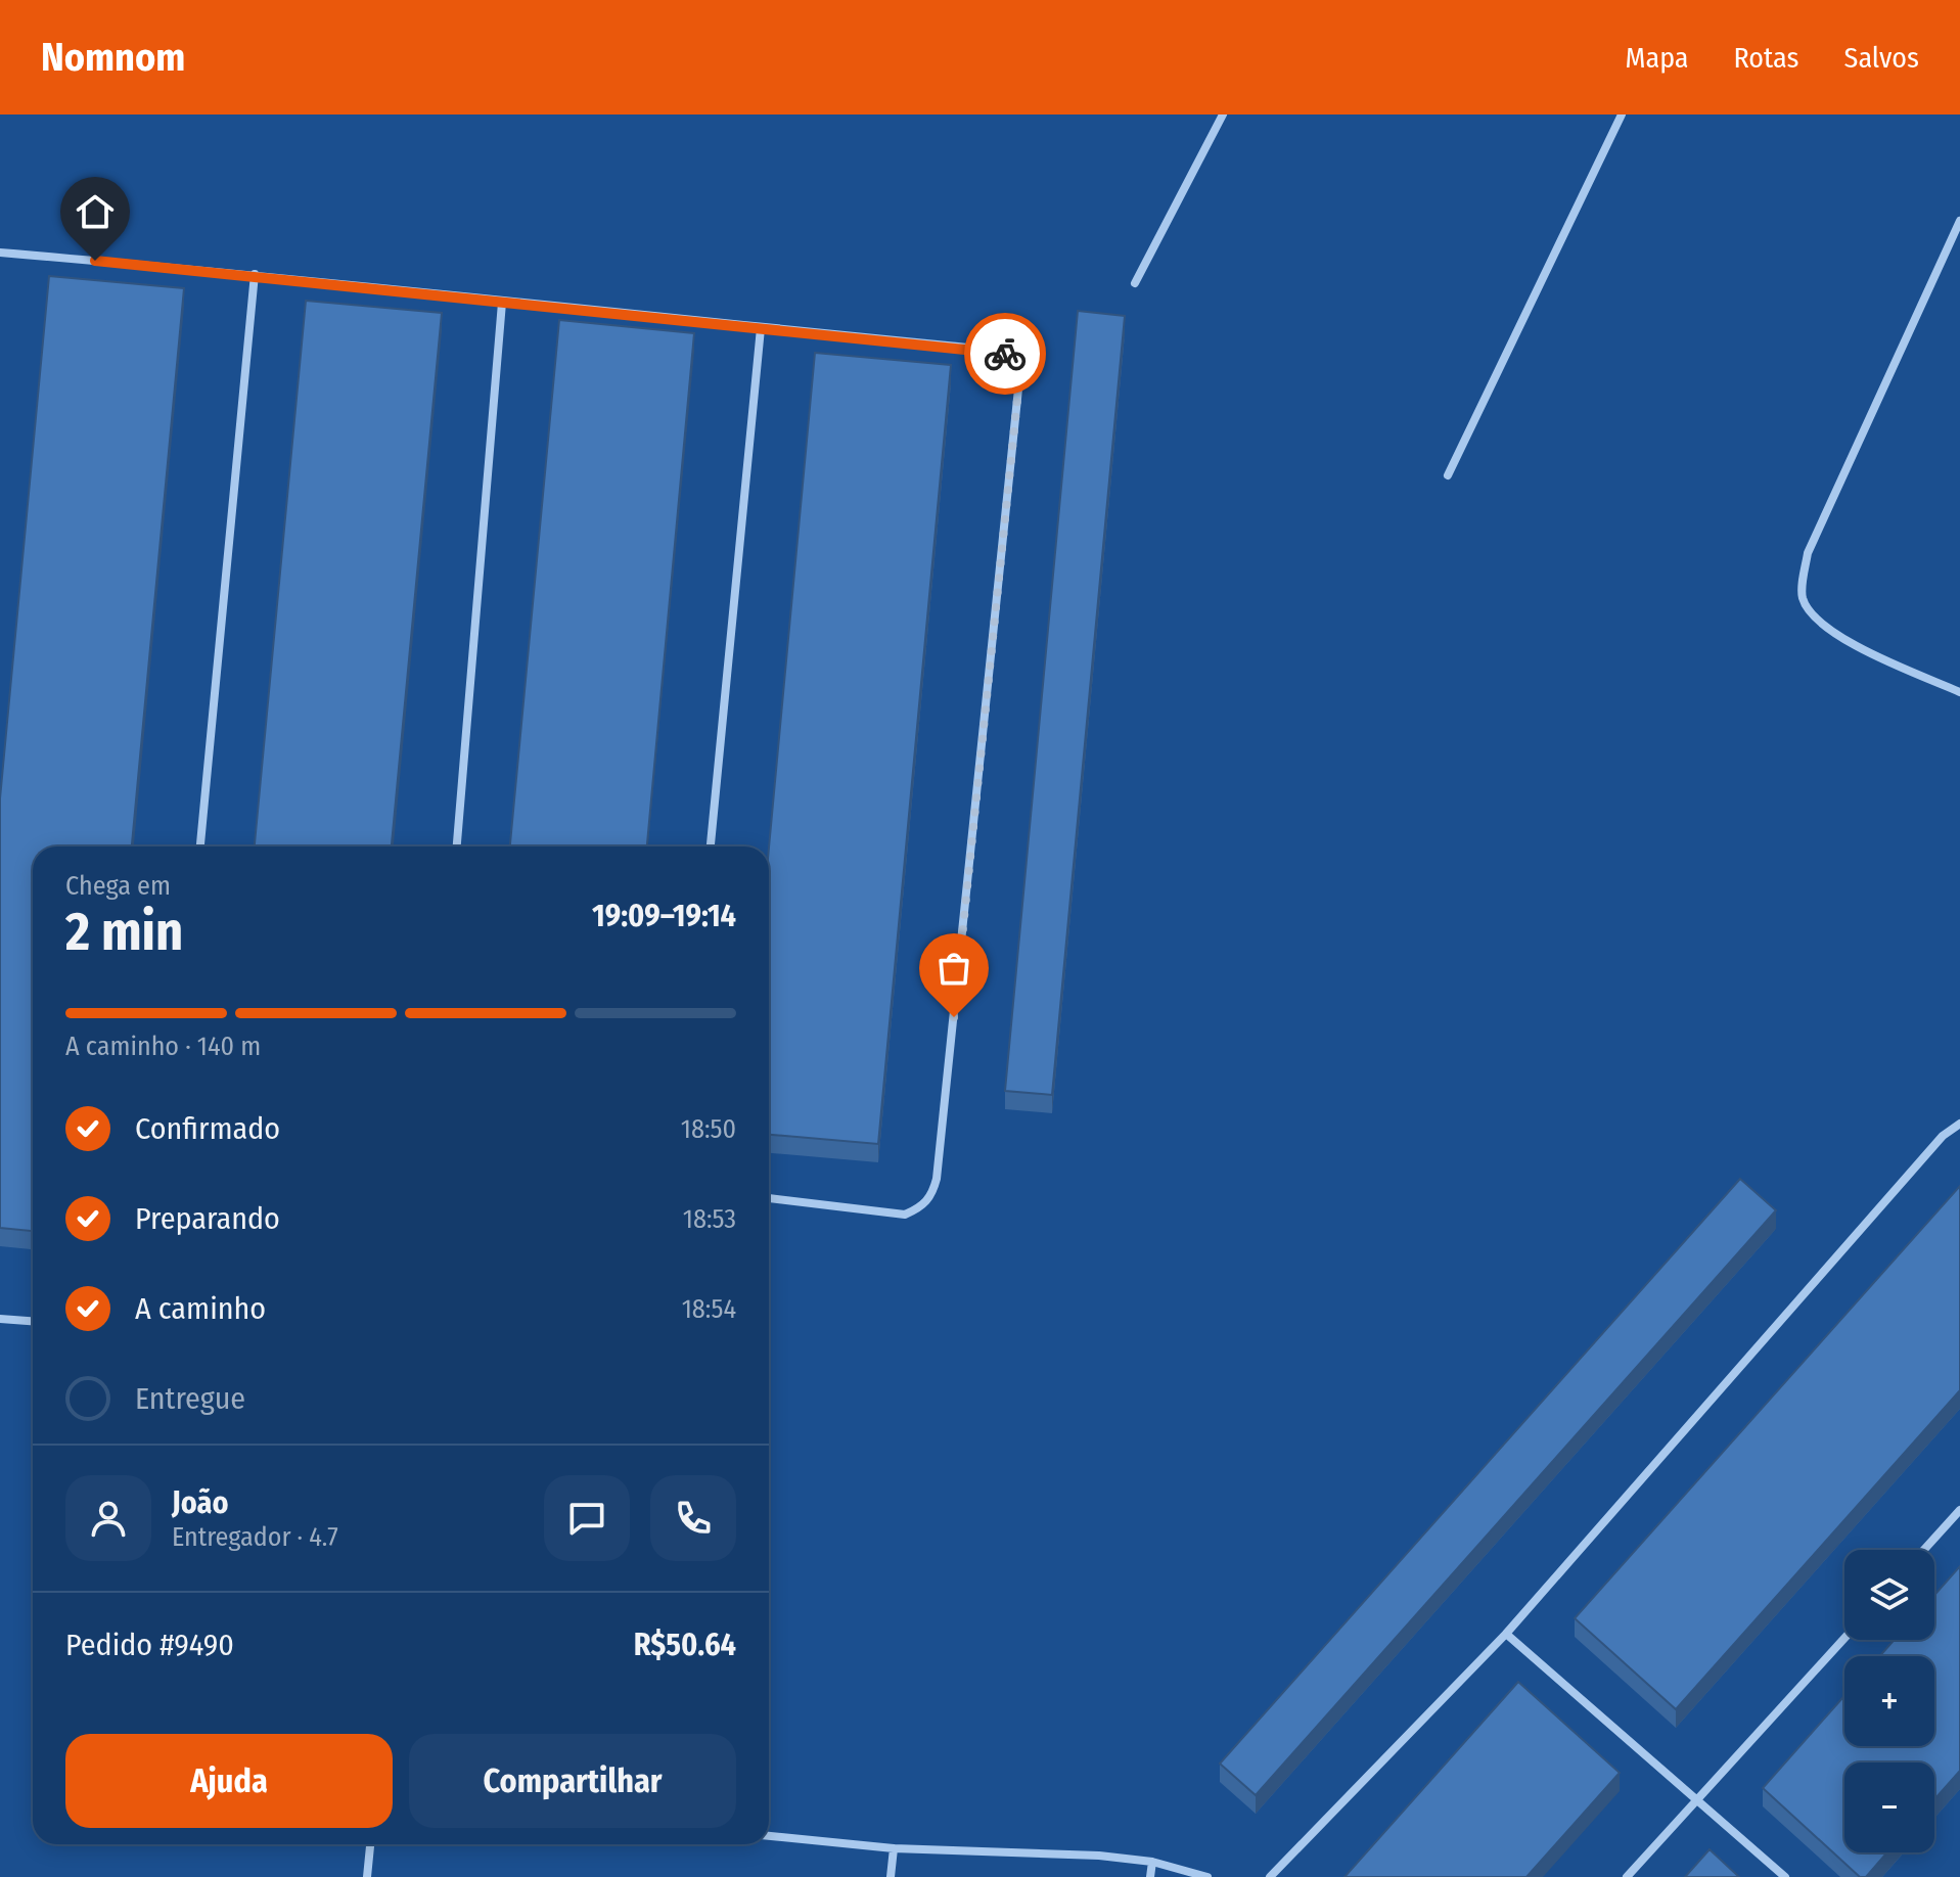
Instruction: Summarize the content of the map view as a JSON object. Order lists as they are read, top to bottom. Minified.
{"page":{"header":"Nomnom","nav":["Mapa","Rotas","Salvos"],"heading":["2 min","Chega em","19:09–19:14"],"panel":["João","Entregador · 4.7","Pedido #9490","R$50.64"],"bar":"A caminho · 140 m","list":[["Confirmado","18:50"],["Preparando","18:53"],["A caminho","18:54"],"Entregue"],"map_buttons":["+","−"],"buttons":["Ajuda","Compartilhar"]}}
